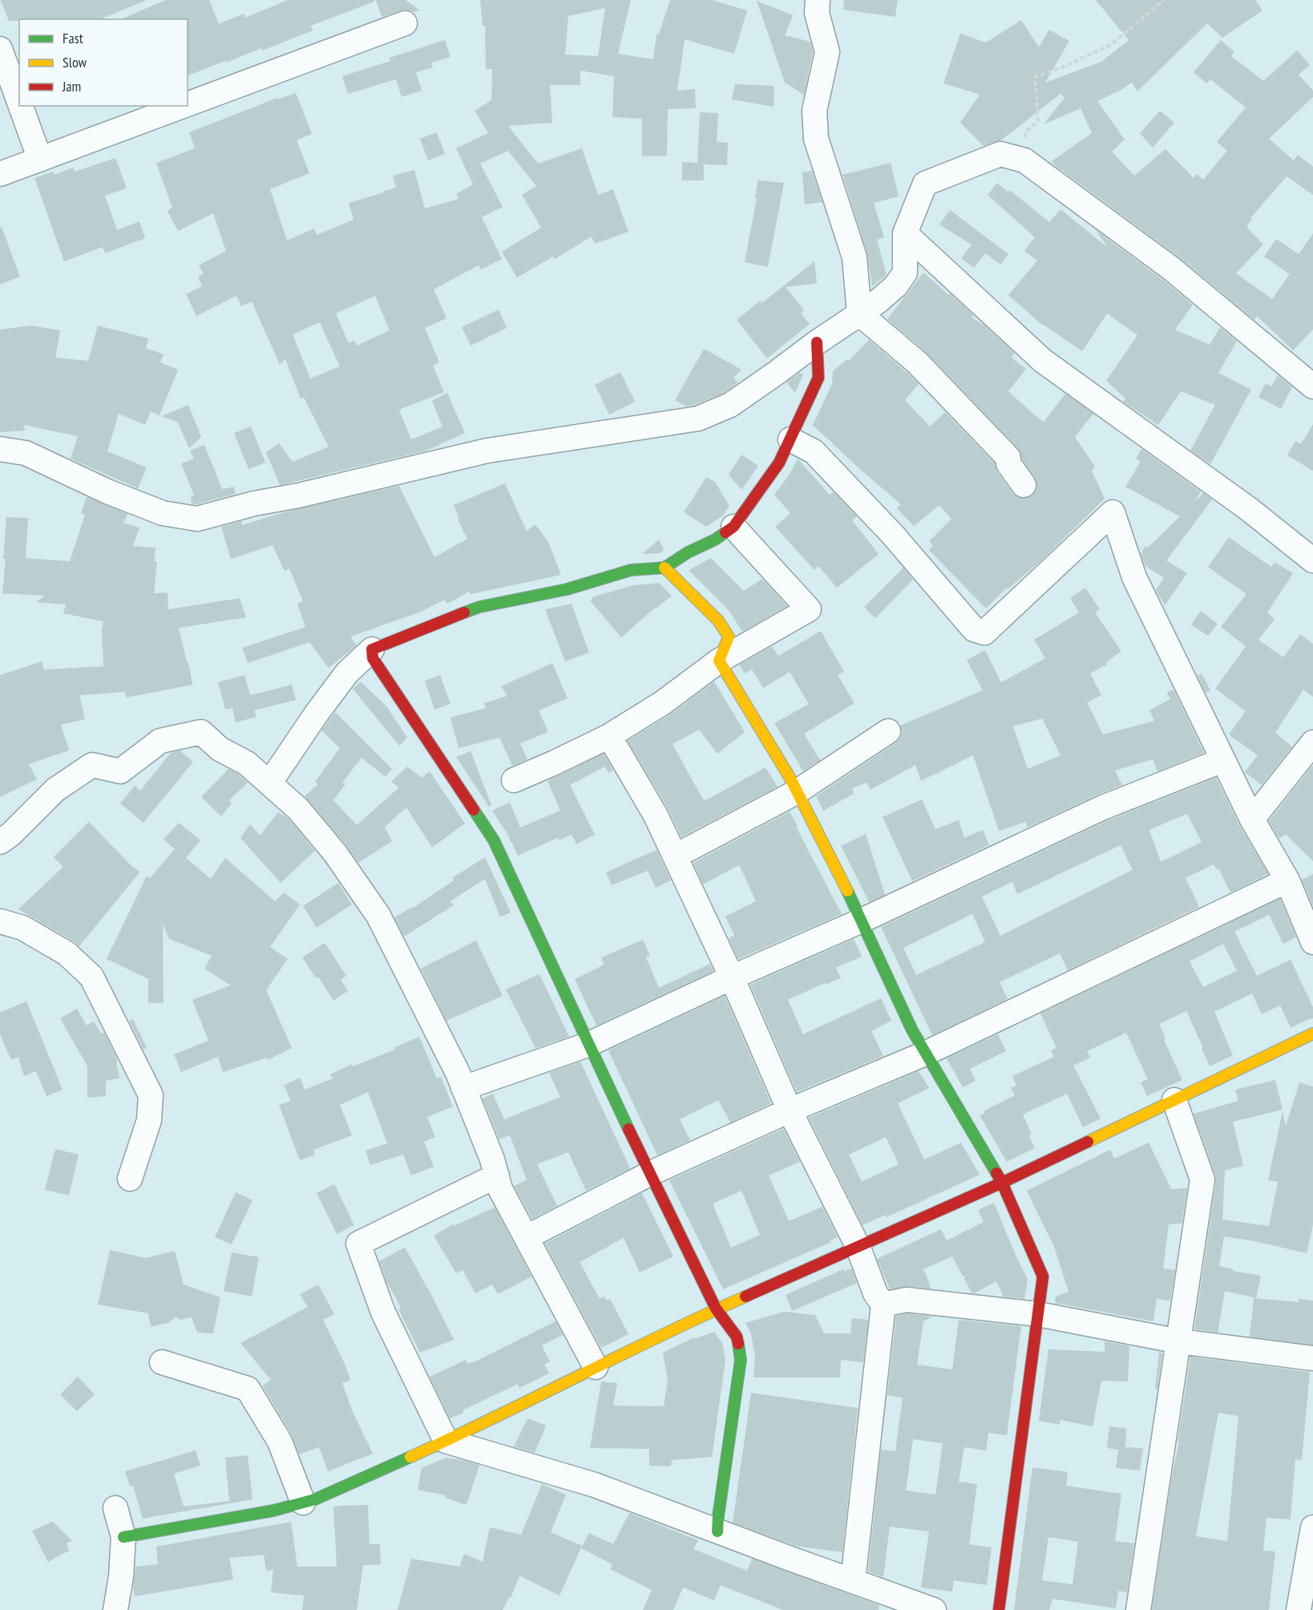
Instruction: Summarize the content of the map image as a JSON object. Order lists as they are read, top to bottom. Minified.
{"legend":["Fast","Slow","Jam"]}
